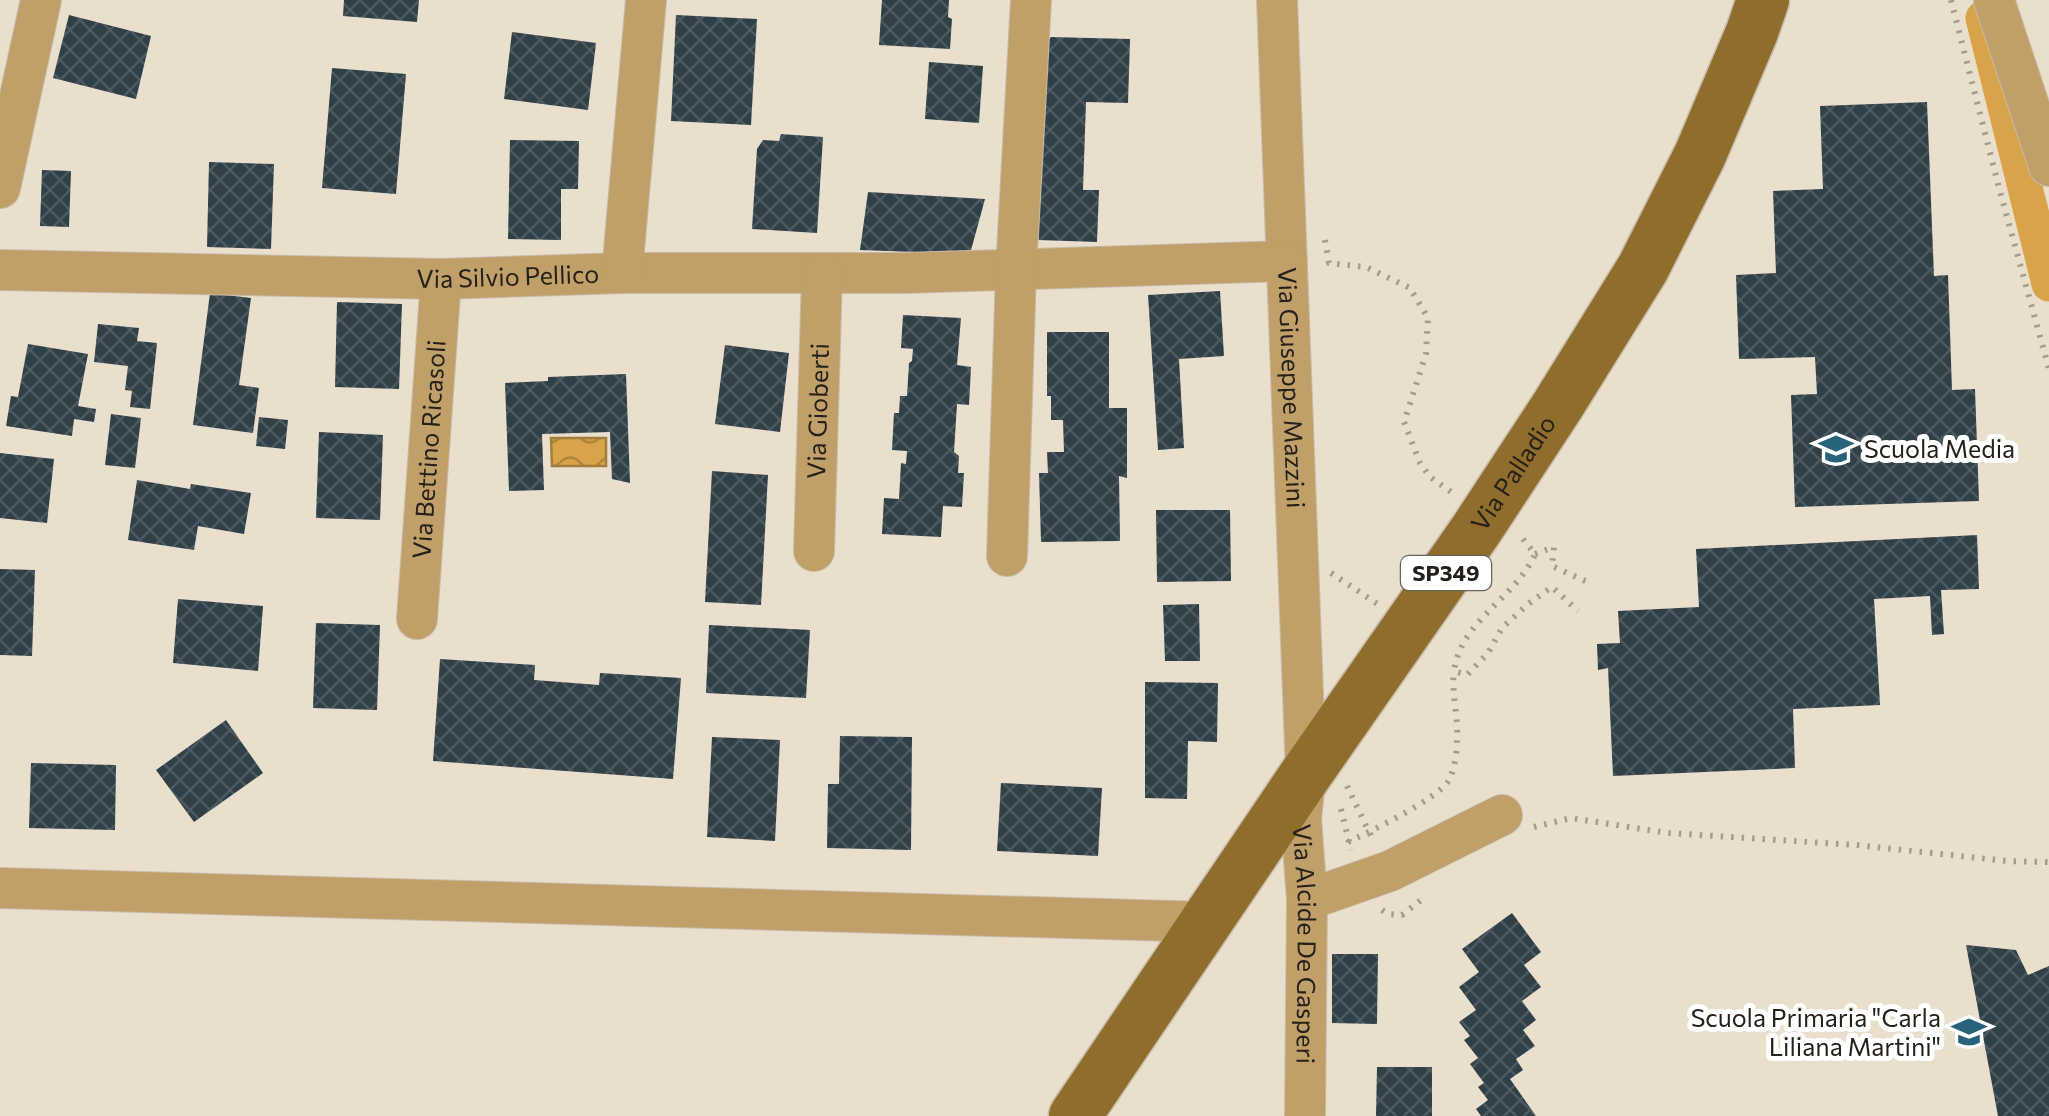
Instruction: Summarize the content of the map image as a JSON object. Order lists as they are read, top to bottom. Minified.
{"streets":{"main road":["Via Palladio","SP349"],"street":["Via Silvio Pellico","Via Giuseppe Mazzini","Via Gioberti","Via Bettino Ricasoli","Via Alcide De Gasperi"]},"crossings":[["Via Silvio Pellico","Via Giuseppe Mazzini"],["Via Silvio Pellico","Via Gioberti"],["Via Silvio Pellico","Via Bettino Ricasoli"],["Via Giuseppe Mazzini","Via Palladio"],["Via Giuseppe Mazzini","Via Alcide De Gasperi"],["Via Palladio","Via Alcide De Gasperi"]],"places":{"school or university":["Scuola Media","Scuola Primaria \"Carla Liliana Martini\""]}}
